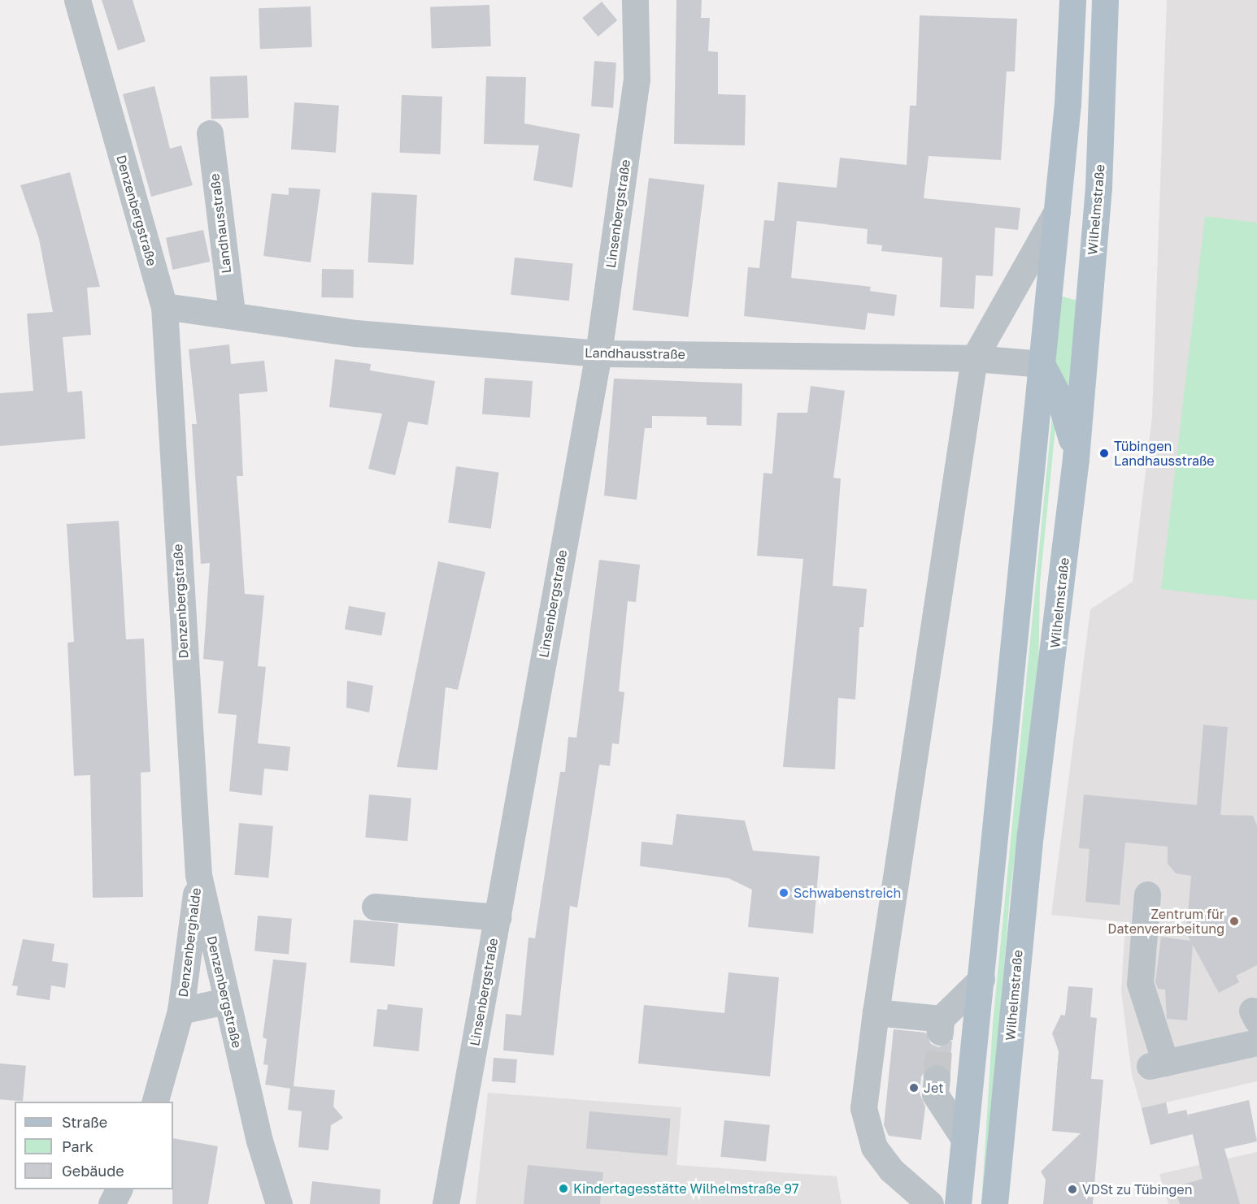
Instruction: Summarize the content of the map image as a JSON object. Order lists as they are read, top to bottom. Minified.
{"streets":{"main road":["Wilhelmstraße"],"street":["Denzenbergstraße","Linsenbergstraße","Landhausstraße","Denzenberghalde"]},"crossings":[["Denzenbergstraße","Landhausstraße"],["Denzenbergstraße","Denzenberghalde"],["Linsenbergstraße","Landhausstraße"]],"places":["Tübingen Landhausstraße","Schwabenstreich","Zentrum für Datenverarbeitung","Jet","Kindertagesstätte Wilhelmstraße 97","VDSt zu Tübingen"],"legend":["Straße","Park","Gebäude"]}
